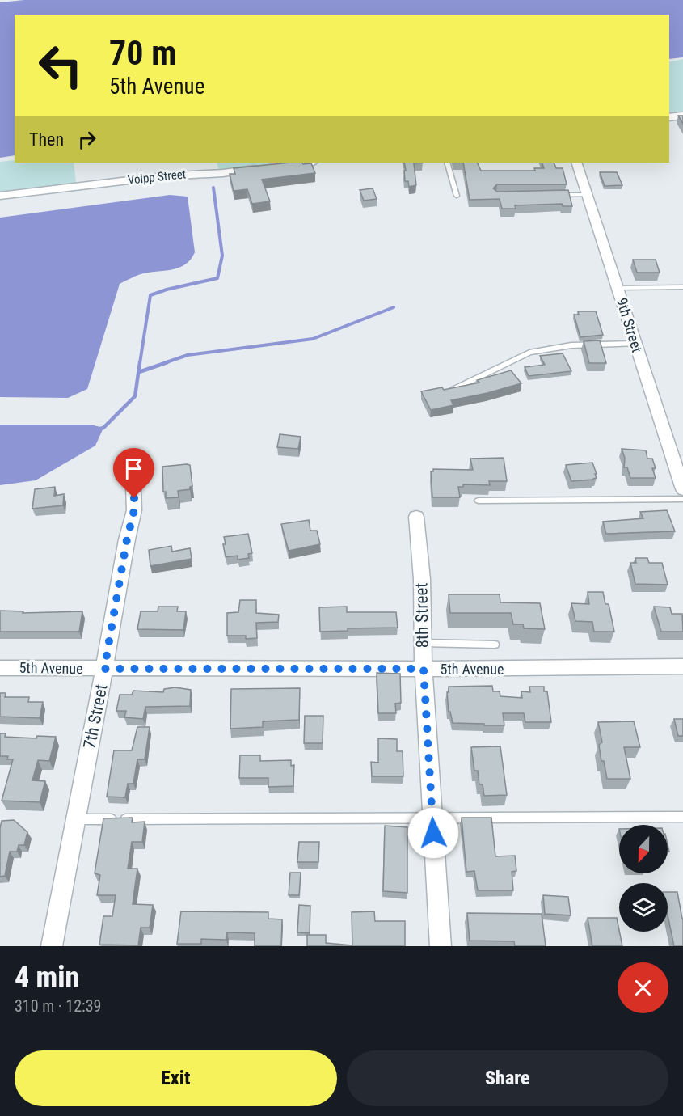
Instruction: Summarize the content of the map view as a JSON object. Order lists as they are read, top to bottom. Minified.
{"streets":{"street":["Volpp Street","9th Street","8th Street","5th Avenue","7th Street"]},"crossings":[["8th Street","5th Avenue"],["5th Avenue","7th Street"]],"north":"bottom","page":{"turn":["70 m","5th Avenue"],"then":"Then","heading":["4 min","310 m · 12:39"],"buttons":["Exit","Share"]}}
